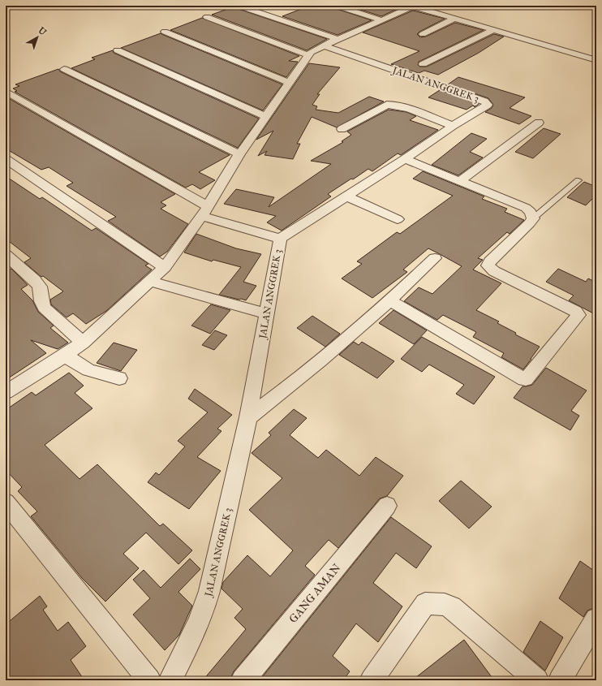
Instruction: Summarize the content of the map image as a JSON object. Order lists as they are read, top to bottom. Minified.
{"streets":{"street":["JALAN ANGGREK 3","GANG AMAN"]},"north":"top right"}
